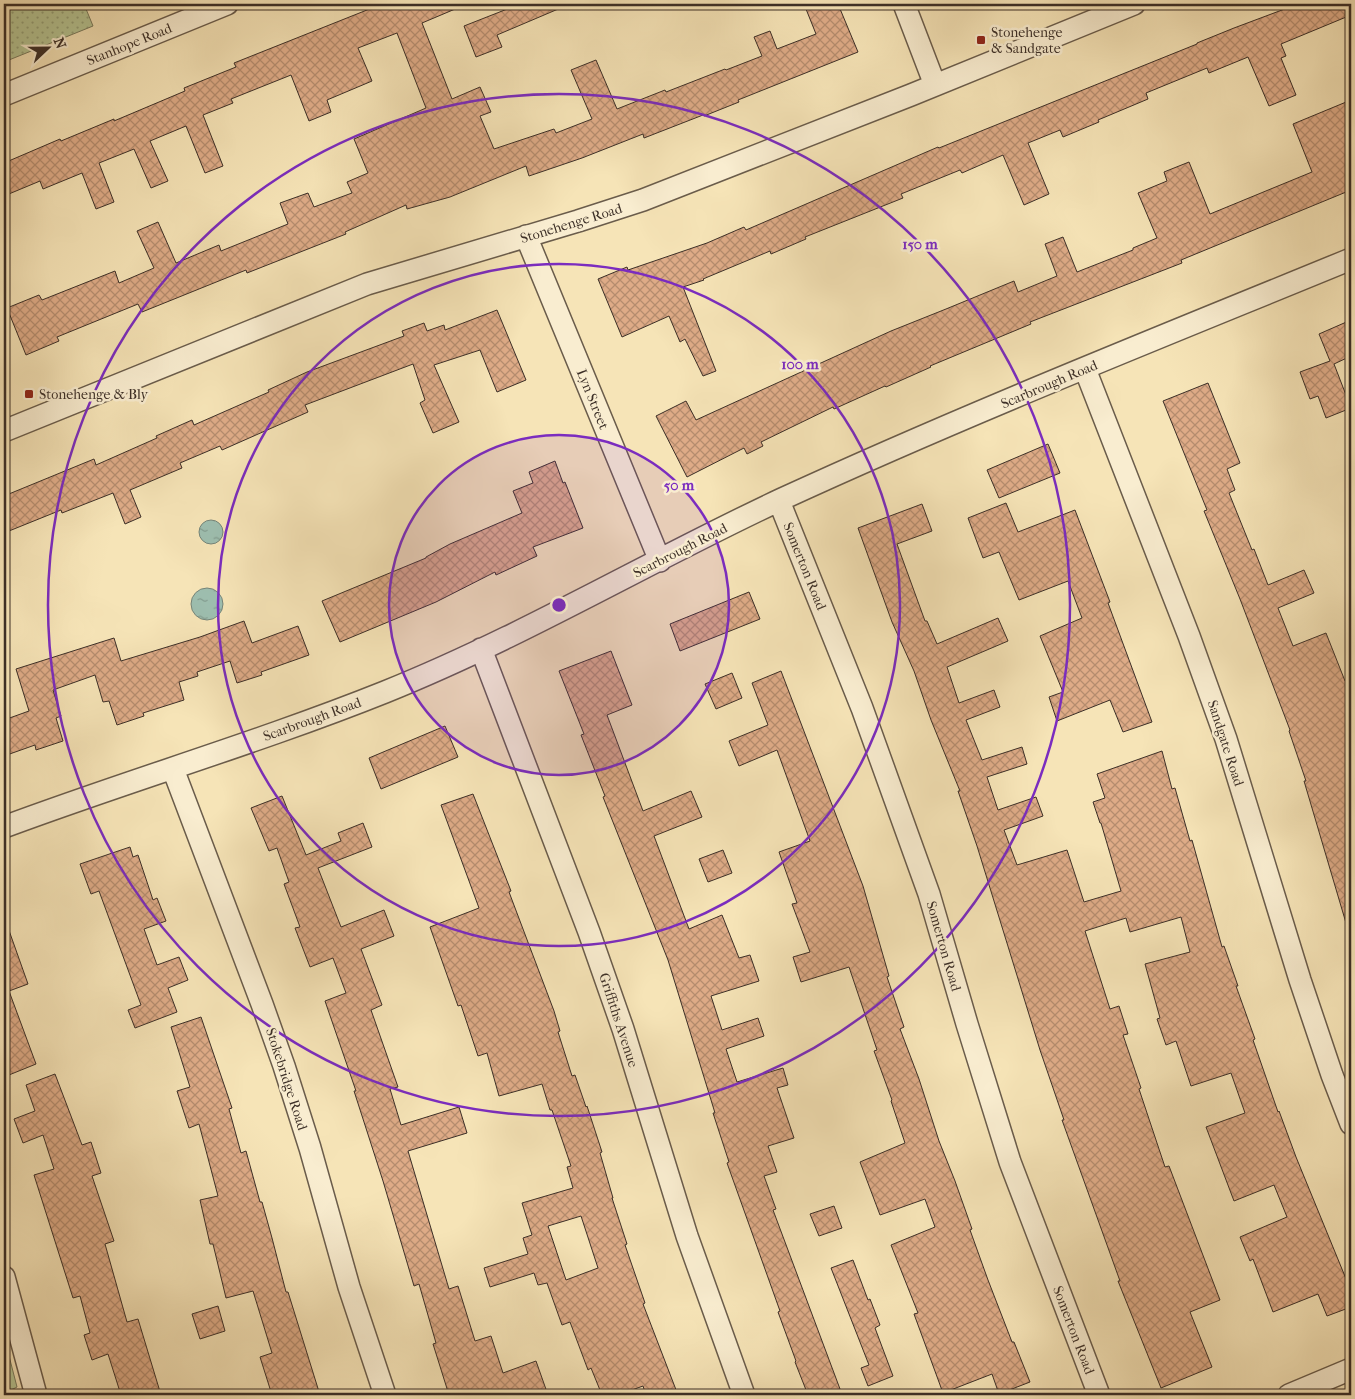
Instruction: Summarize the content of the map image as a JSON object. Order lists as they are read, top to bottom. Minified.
{"streets":{"street":["Stanhope Road","Stonehenge Road","Scarbrough Road","Lyn Street","Somerton Road","Sandgate Road","Griffiths Avenue","Stokebridge Road"]},"crossings":[["Stonehenge Road","Lyn Street"],["Scarbrough Road","Lyn Street"],["Scarbrough Road","Somerton Road"],["Scarbrough Road","Sandgate Road"],["Scarbrough Road","Griffiths Avenue"],["Scarbrough Road","Stokebridge Road"]],"places":{"transit":["Stonehenge & Sandgate","Stonehenge & Bly"]},"north":"right","rings":["150 m","100 m","50 m"]}
